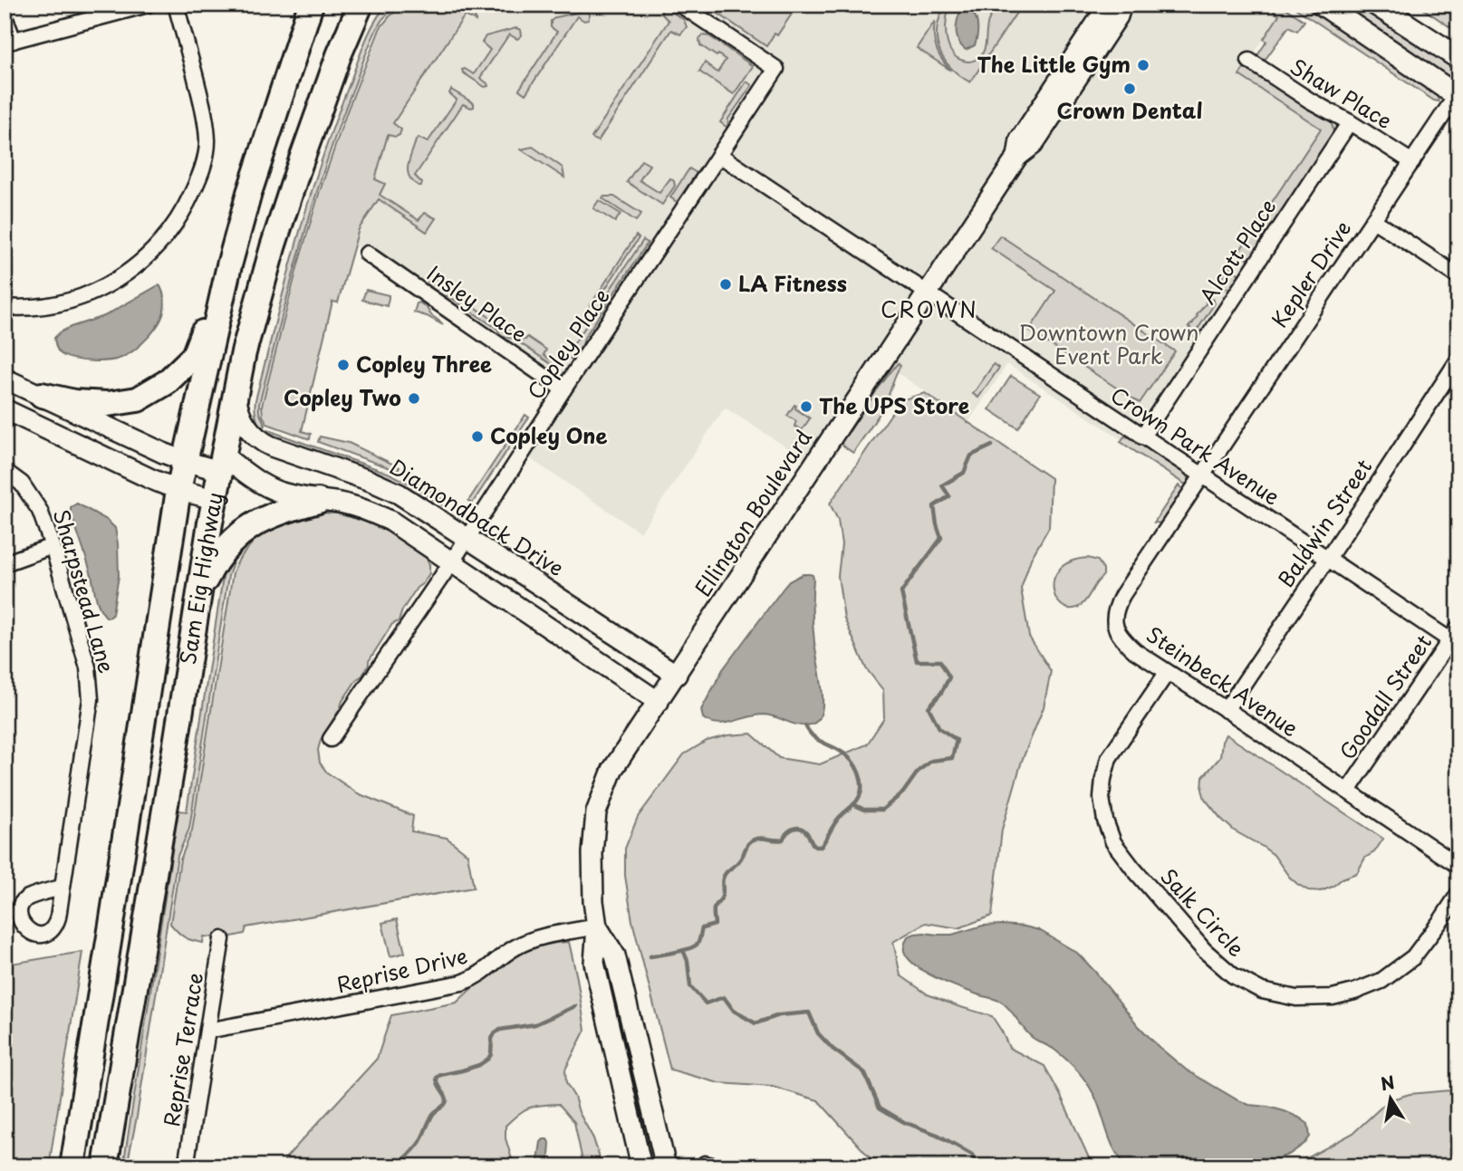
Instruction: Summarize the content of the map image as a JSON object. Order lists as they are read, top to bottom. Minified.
{"streets":{"main road":["Sam Eig Highway"],"street":["Shaw Place","Alcott Place","Kepler Drive","Insley Place","Copley Place","Crown Park Avenue","Ellington Boulevard","Diamondback Drive","Baldwin Street","Sharpstead Lane","Steinbeck Avenue","Goodall Street","Salk Circle","Reprise Drive","Reprise Terrace"]},"crossings":[["Shaw Place","Alcott Place"],["Shaw Place","Kepler Drive"],["Alcott Place","Crown Park Avenue"],["Kepler Drive","Crown Park Avenue"],["Kepler Drive","Steinbeck Avenue"],["Insley Place","Copley Place"],["Copley Place","Crown Park Avenue"],["Copley Place","Diamondback Drive"],["Crown Park Avenue","Ellington Boulevard"],["Crown Park Avenue","Baldwin Street"],["Crown Park Avenue","Steinbeck Avenue"],["Crown Park Avenue","Goodall Street"],["Ellington Boulevard","Diamondback Drive"],["Diamondback Drive","Sam Eig Highway"],["Baldwin Street","Steinbeck Avenue"],["Steinbeck Avenue","Goodall Street"],["Steinbeck Avenue","Salk Circle"],["Reprise Drive","Reprise Terrace"]],"districts":["CROWN"],"parks":["Downtown Crown Event Park"],"places":["The Little Gym","Crown Dental","LA Fitness","Copley Three","Copley Two","The UPS Store","Copley One"],"north":"top"}
